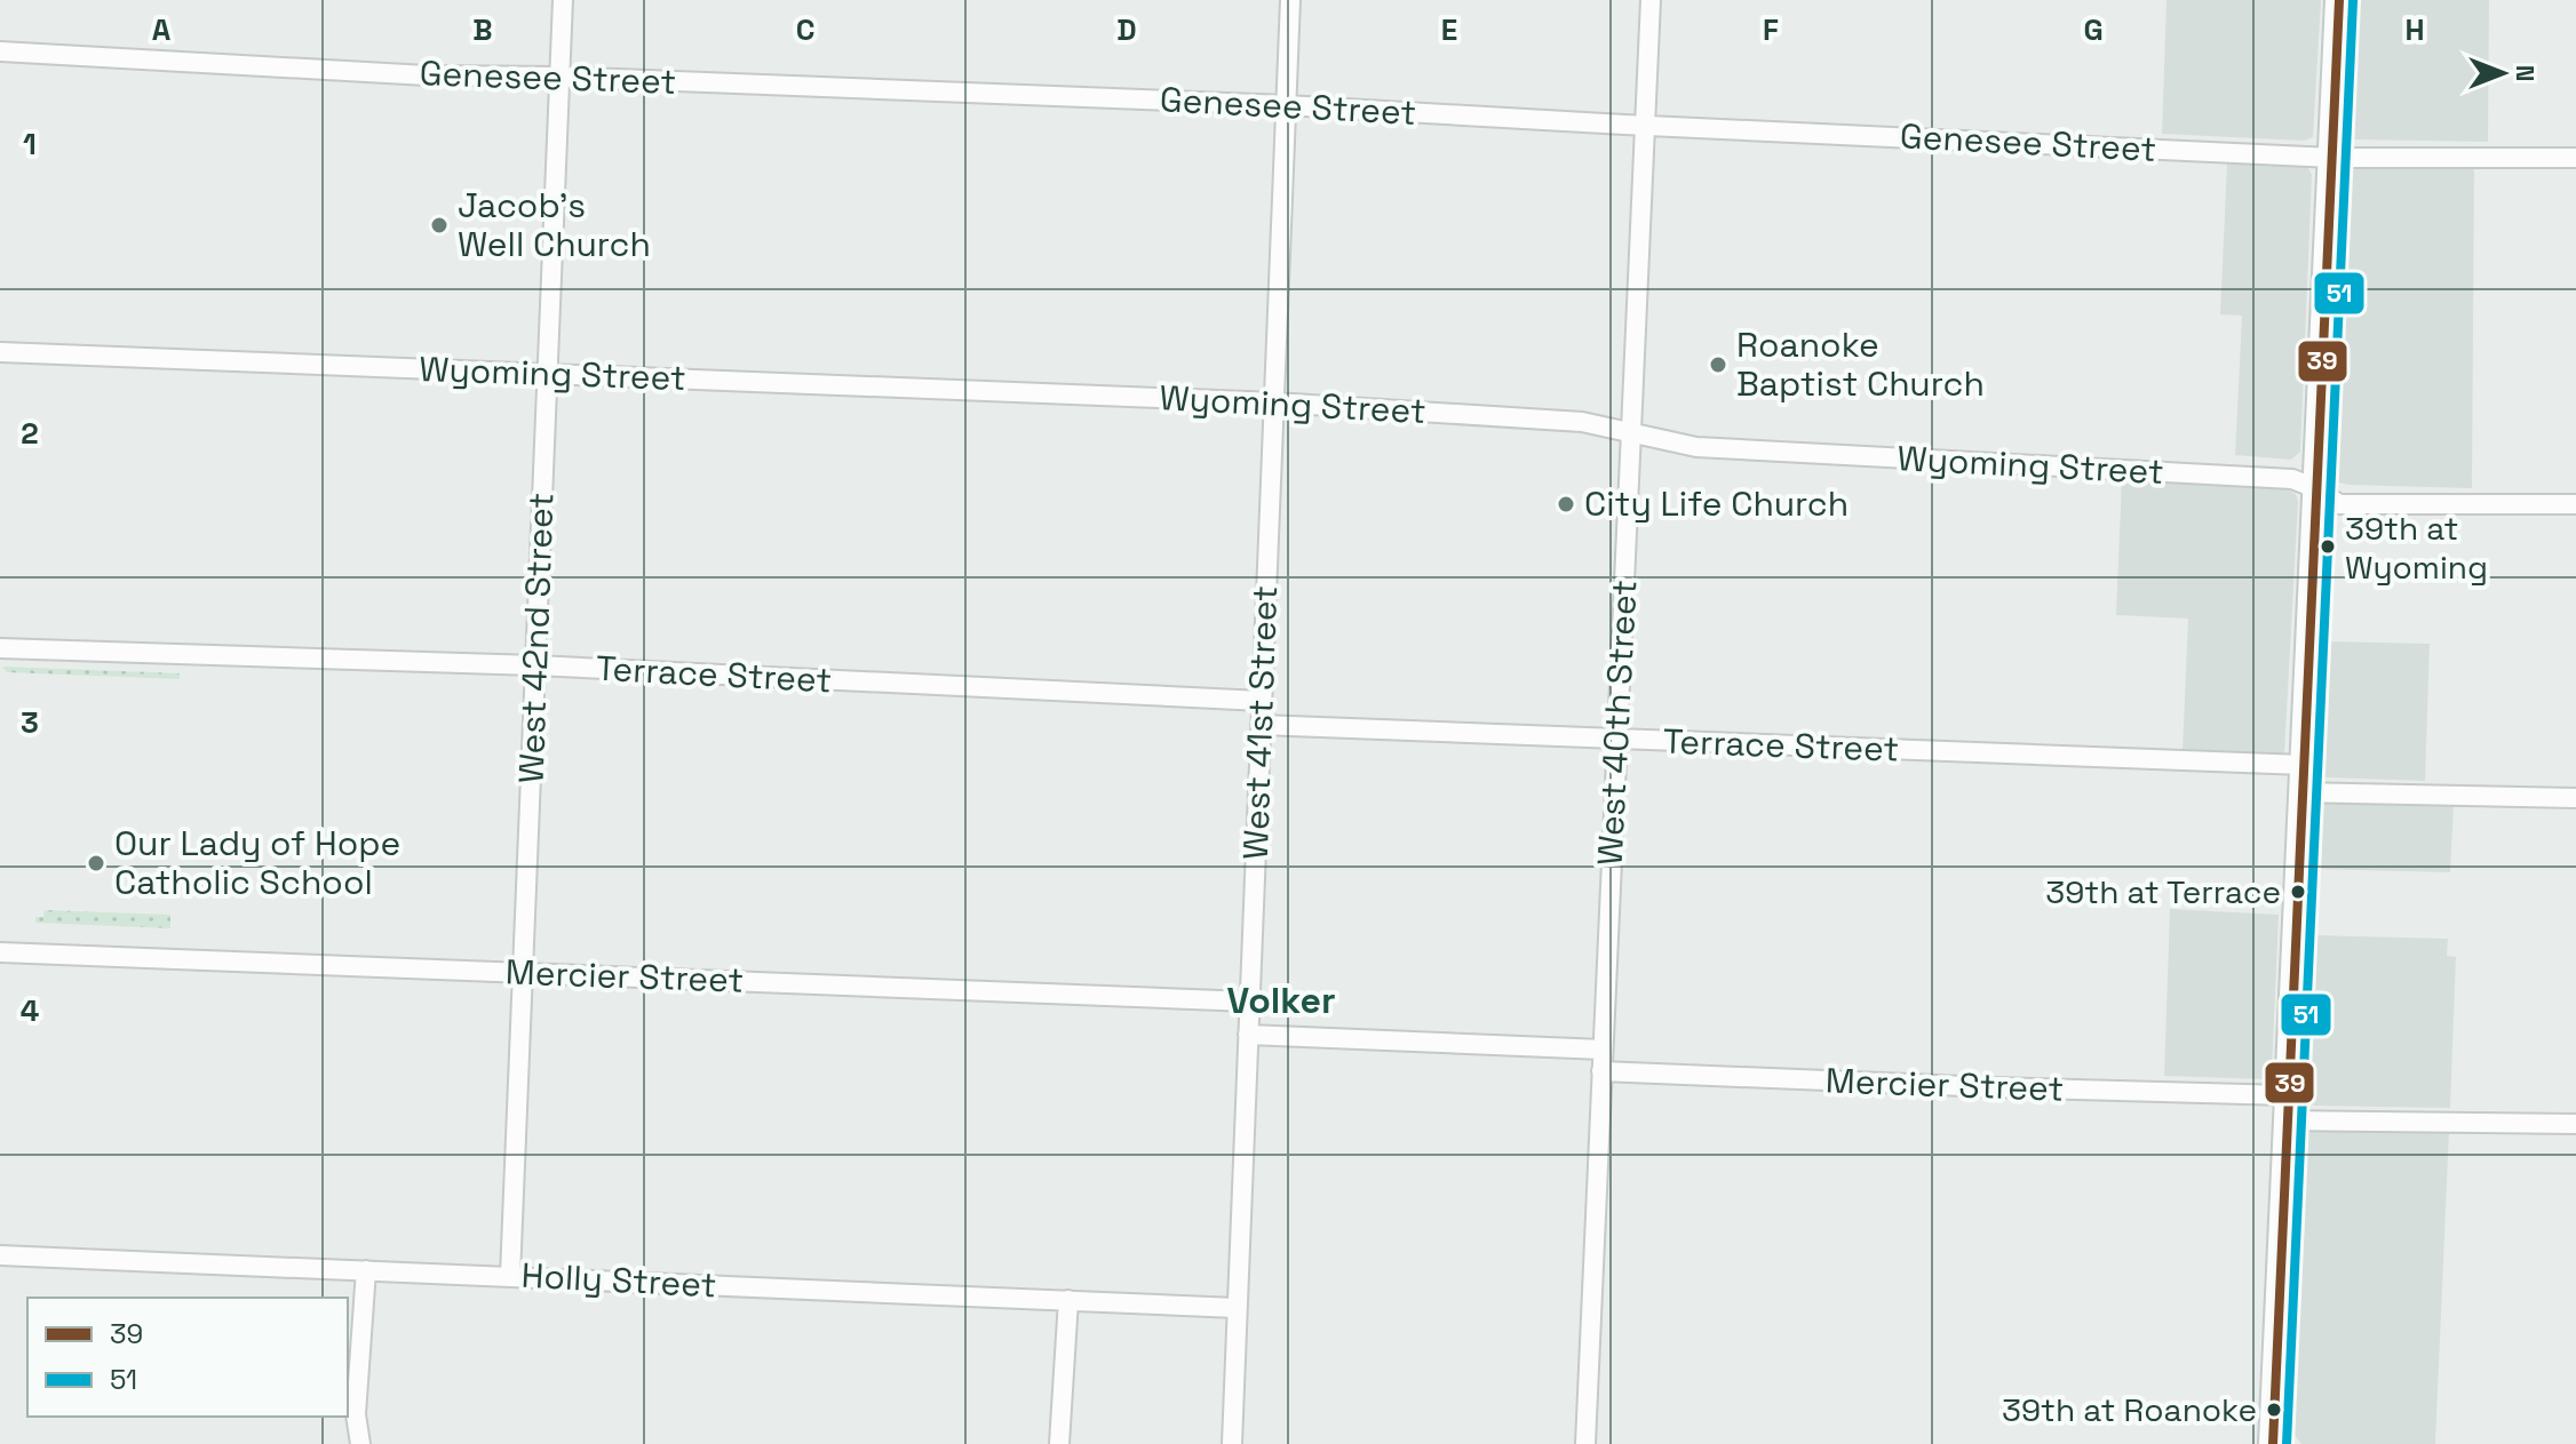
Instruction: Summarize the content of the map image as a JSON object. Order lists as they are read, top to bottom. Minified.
{"streets":{"street":["Genesee Street","Wyoming Street","West 42nd Street","Terrace Street","West 41st Street","West 40th Street","Mercier Street","Holly Street"]},"crossings":[["Genesee Street","West 42nd Street"],["Genesee Street","West 41st Street"],["Genesee Street","West 40th Street"],["Wyoming Street","West 42nd Street"],["Wyoming Street","West 41st Street"],["Wyoming Street","West 40th Street"],["West 42nd Street","Terrace Street"],["West 42nd Street","Mercier Street"],["West 42nd Street","Holly Street"],["Terrace Street","West 41st Street"],["Terrace Street","West 40th Street"],["West 41st Street","Mercier Street"],["West 41st Street","Holly Street"],["West 40th Street","Mercier Street"]],"districts":["Volker"],"places":["Jacob's Well Church","Roanoke Baptist Church","City Life Church","39th at Wyoming","Our Lady of Hope Catholic School","39th at Terrace","39th at Roanoke"],"lines":["transit line 39","transit line 51"],"legend":["39","51"],"north":"right","grid":{"columns":["A","B","C","D","E","F","G","H"],"rows":["1","2","3","4"]}}
